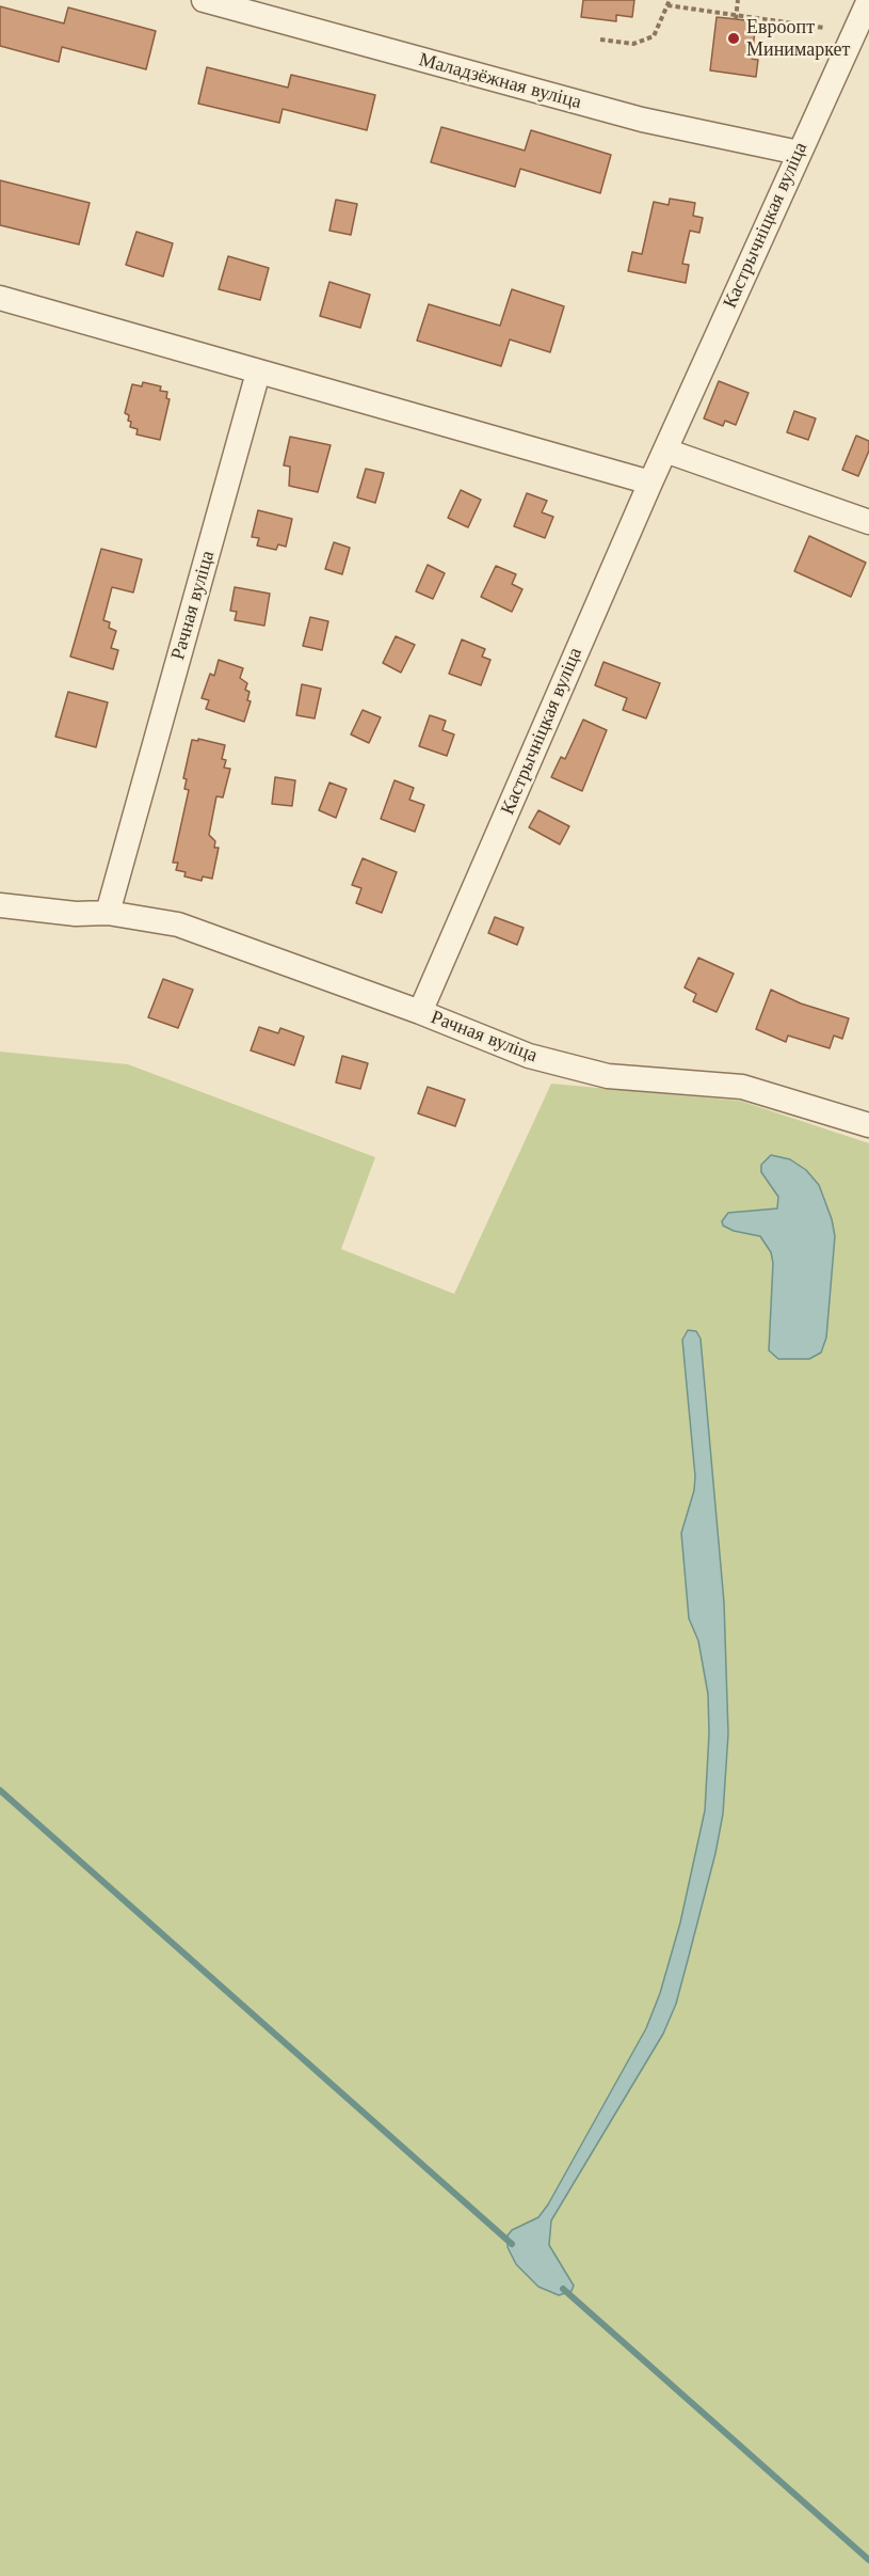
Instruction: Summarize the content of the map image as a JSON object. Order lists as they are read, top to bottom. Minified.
{"streets":{"street":["Маладзёжная вуліца","Кастрычніцкая вуліца","Рачная вуліца"]},"crossings":[["Маладзёжная вуліца","Кастрычніцкая вуліца"],["Кастрычніцкая вуліца","Рачная вуліца"]],"places":["Евроопт Минимаркет"]}
